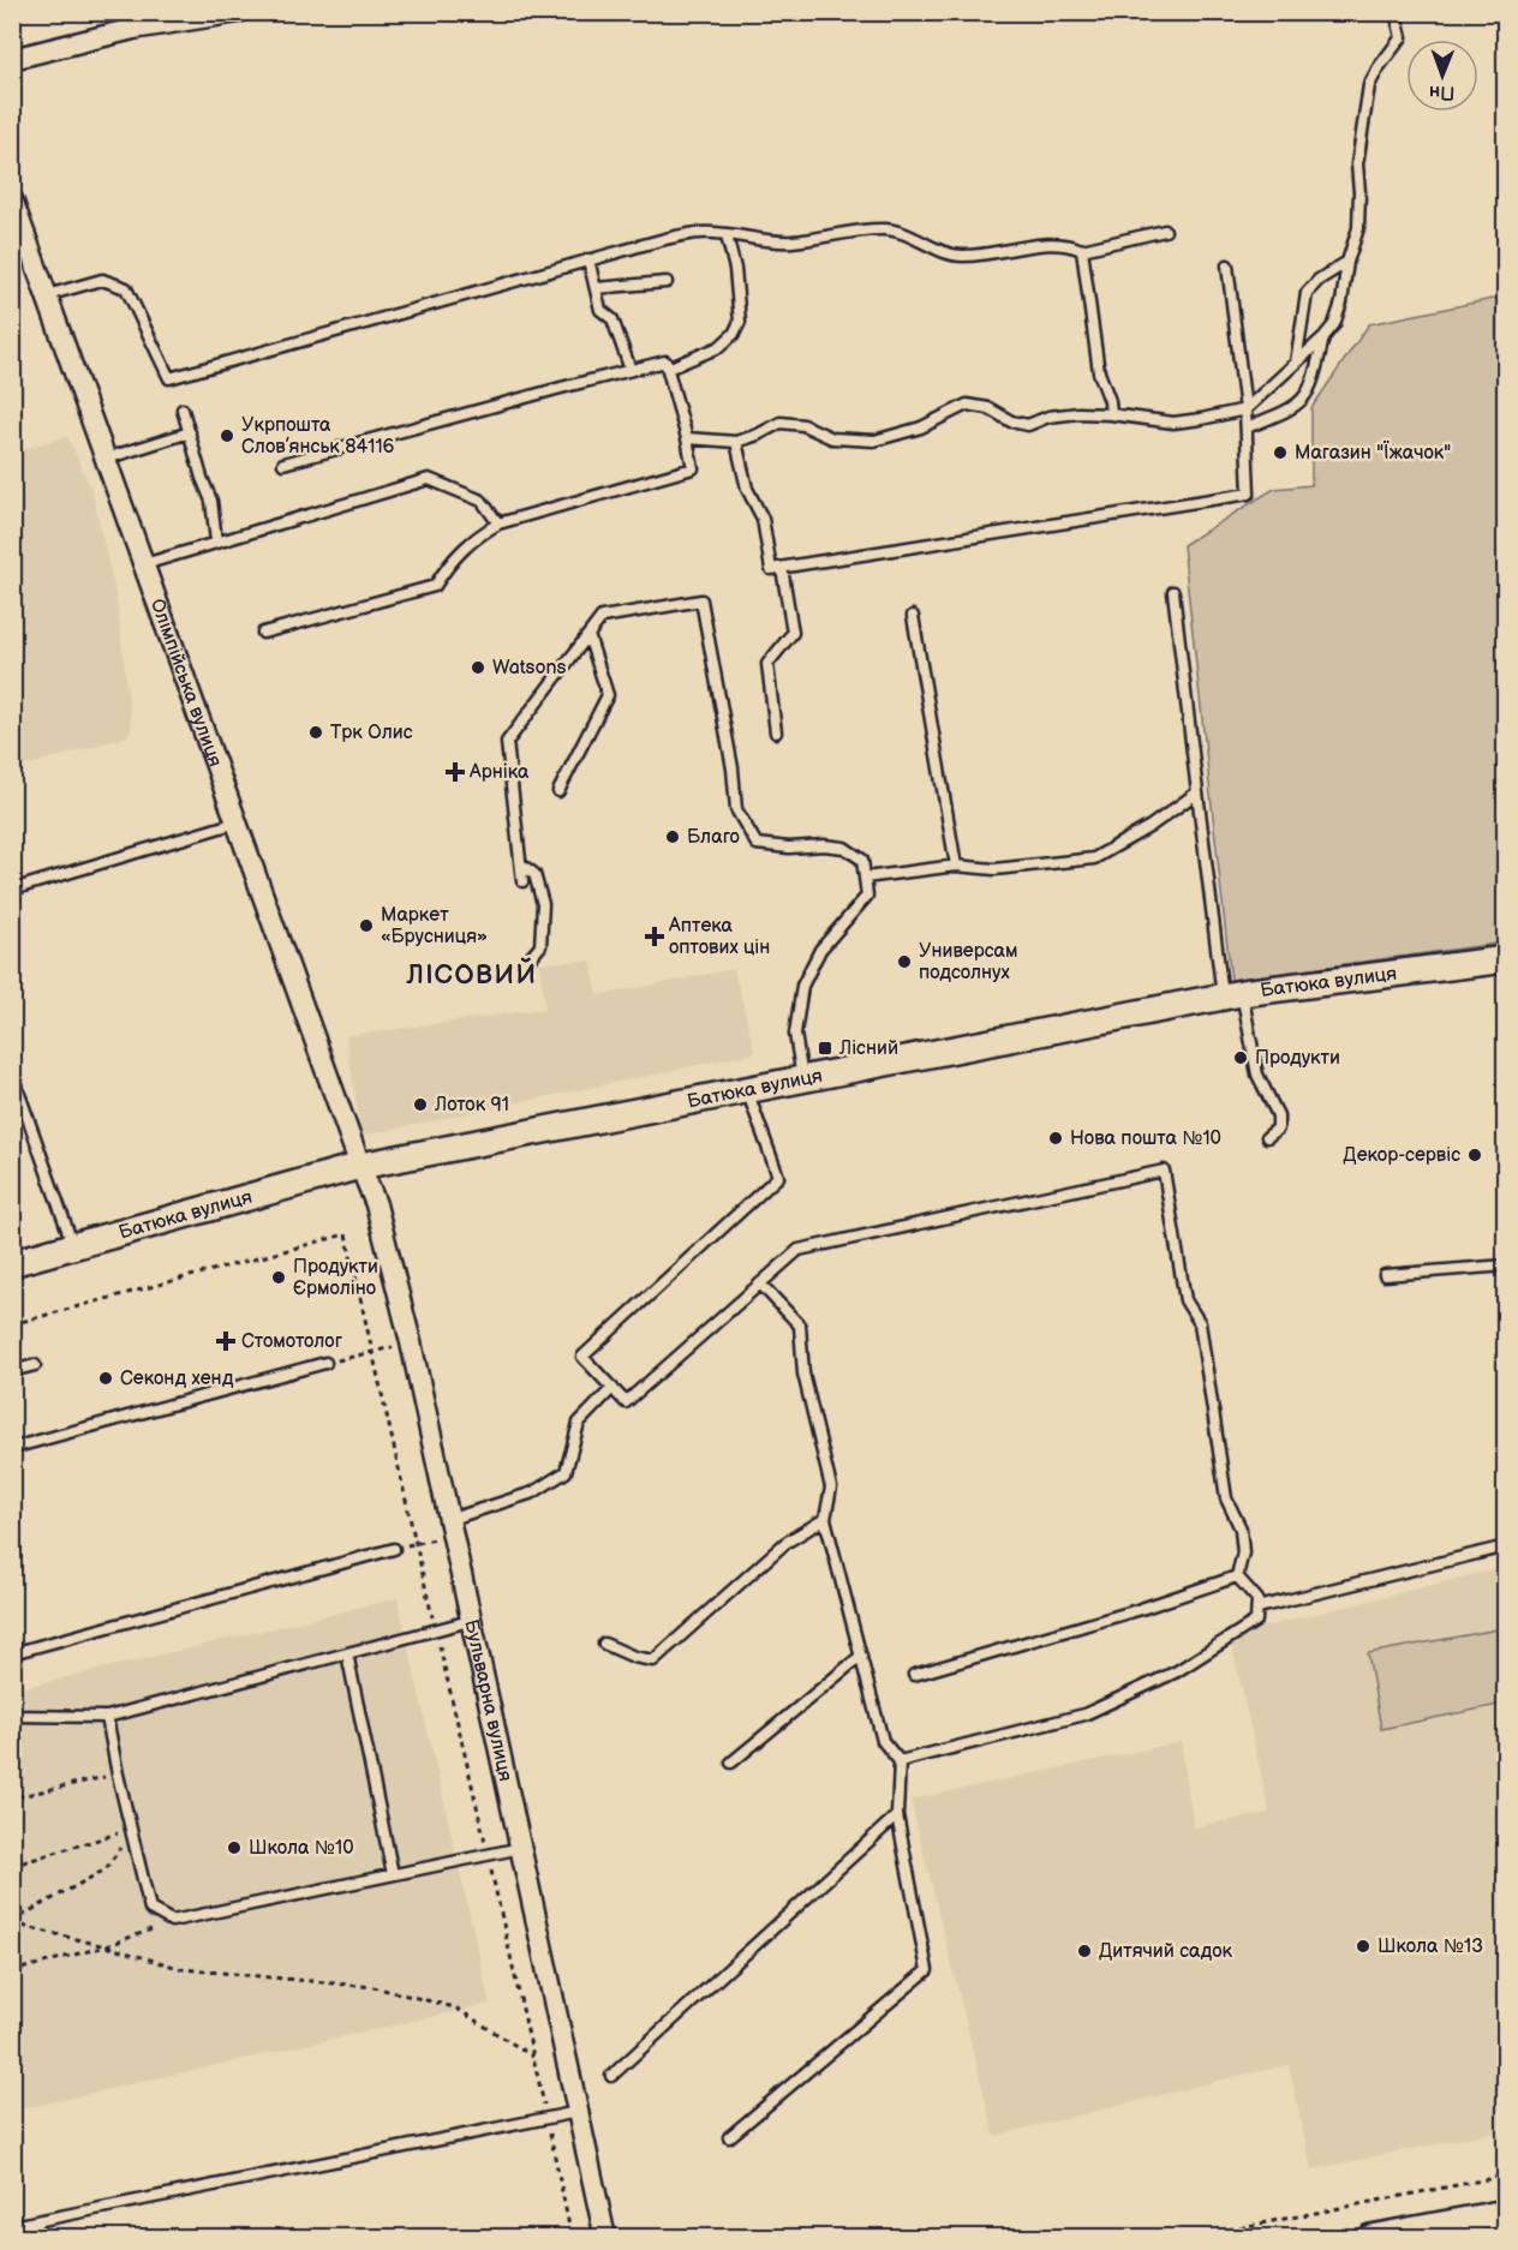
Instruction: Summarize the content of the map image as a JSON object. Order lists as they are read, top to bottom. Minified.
{"streets":{"street":["Олімпійська вулиця","Батюка вулиця","Бульварна вулиця"]},"crossings":[["Олімпійська вулиця","Батюка вулиця"],["Олімпійська вулиця","Бульварна вулиця"],["Батюка вулиця","Бульварна вулиця"]],"districts":["ЛІСОВИЙ"],"places":{"other":["Укрпошта Слов’янськ 84116","Магазин \"Їжачок\"","Watsons","Трк Олис","Благо","Маркет «Брусниця»","Универсам подсолнух","Продукти","Лоток 91","Нова пошта №10","Декор-сервіс","Продукти Єрмоліно","Секонд хенд","Школа №10","Школа №13","Дитячий садок"],"health":["Арніка","Аптека оптових цін","Стомотолог"],"transit":["Лісний"]},"north":"bottom"}
